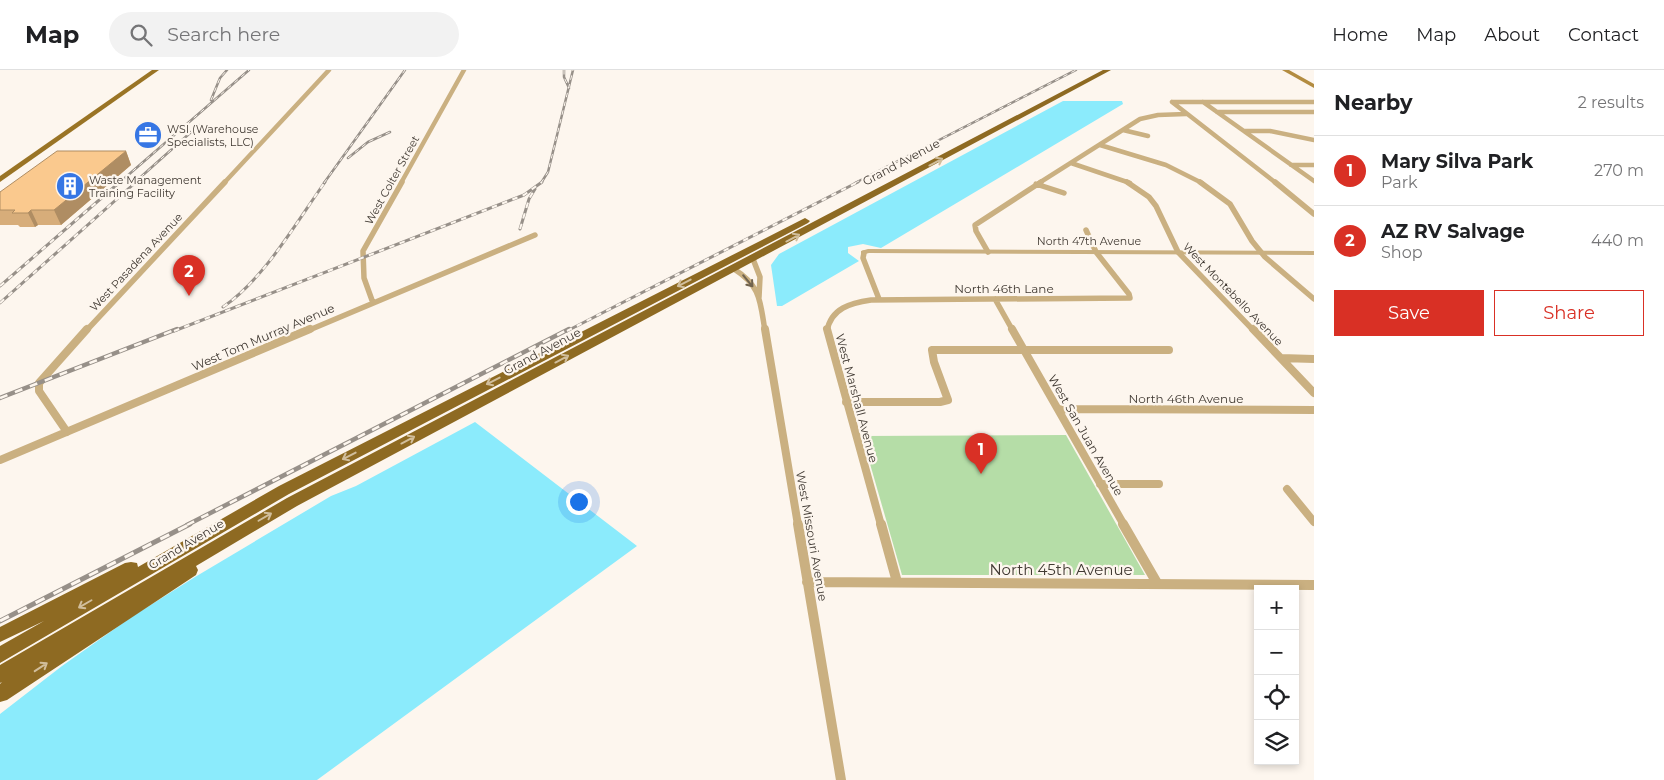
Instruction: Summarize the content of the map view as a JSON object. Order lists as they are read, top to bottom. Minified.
{"streets":{"highway":["Grand Avenue"],"street":["West Colter Street","North 47th Avenue","West Pasadena Avenue","North 46th Lane","West Montebello Avenue","West Tom Murray Avenue","West Marshall Avenue","North 46th Avenue","West San Juan Avenue","West Missouri Avenue","North 45th Avenue"]},"crossings":[["Grand Avenue","West Missouri Avenue"],["West Colter Street","West Tom Murray Avenue"],["North 47th Avenue","North 46th Lane"],["North 47th Avenue","West Montebello Avenue"],["West Pasadena Avenue","West Tom Murray Avenue"],["North 46th Lane","West Marshall Avenue"],["North 46th Lane","West San Juan Avenue"],["West Marshall Avenue","North 45th Avenue"],["North 46th Avenue","West San Juan Avenue"],["West San Juan Avenue","North 45th Avenue"],["West Missouri Avenue","North 45th Avenue"]],"places":{"office":["WSI (Warehouse Specialists, LLC)"],"building":["Waste Management Training Facility"]},"page":{"header":"Map","search":"Search here","nav":["Home","Map","About","Contact"],"heading":["Nearby","2 results"],"list":[{"mark":"1","name":"Mary Silva Park","note":"Park","value":"270 m"},{"mark":"2","name":"AZ RV Salvage","note":"Shop","value":"440 m"}],"pins":["2","1"],"buttons":["Save","Share"],"map_buttons":["+","−"]}}
